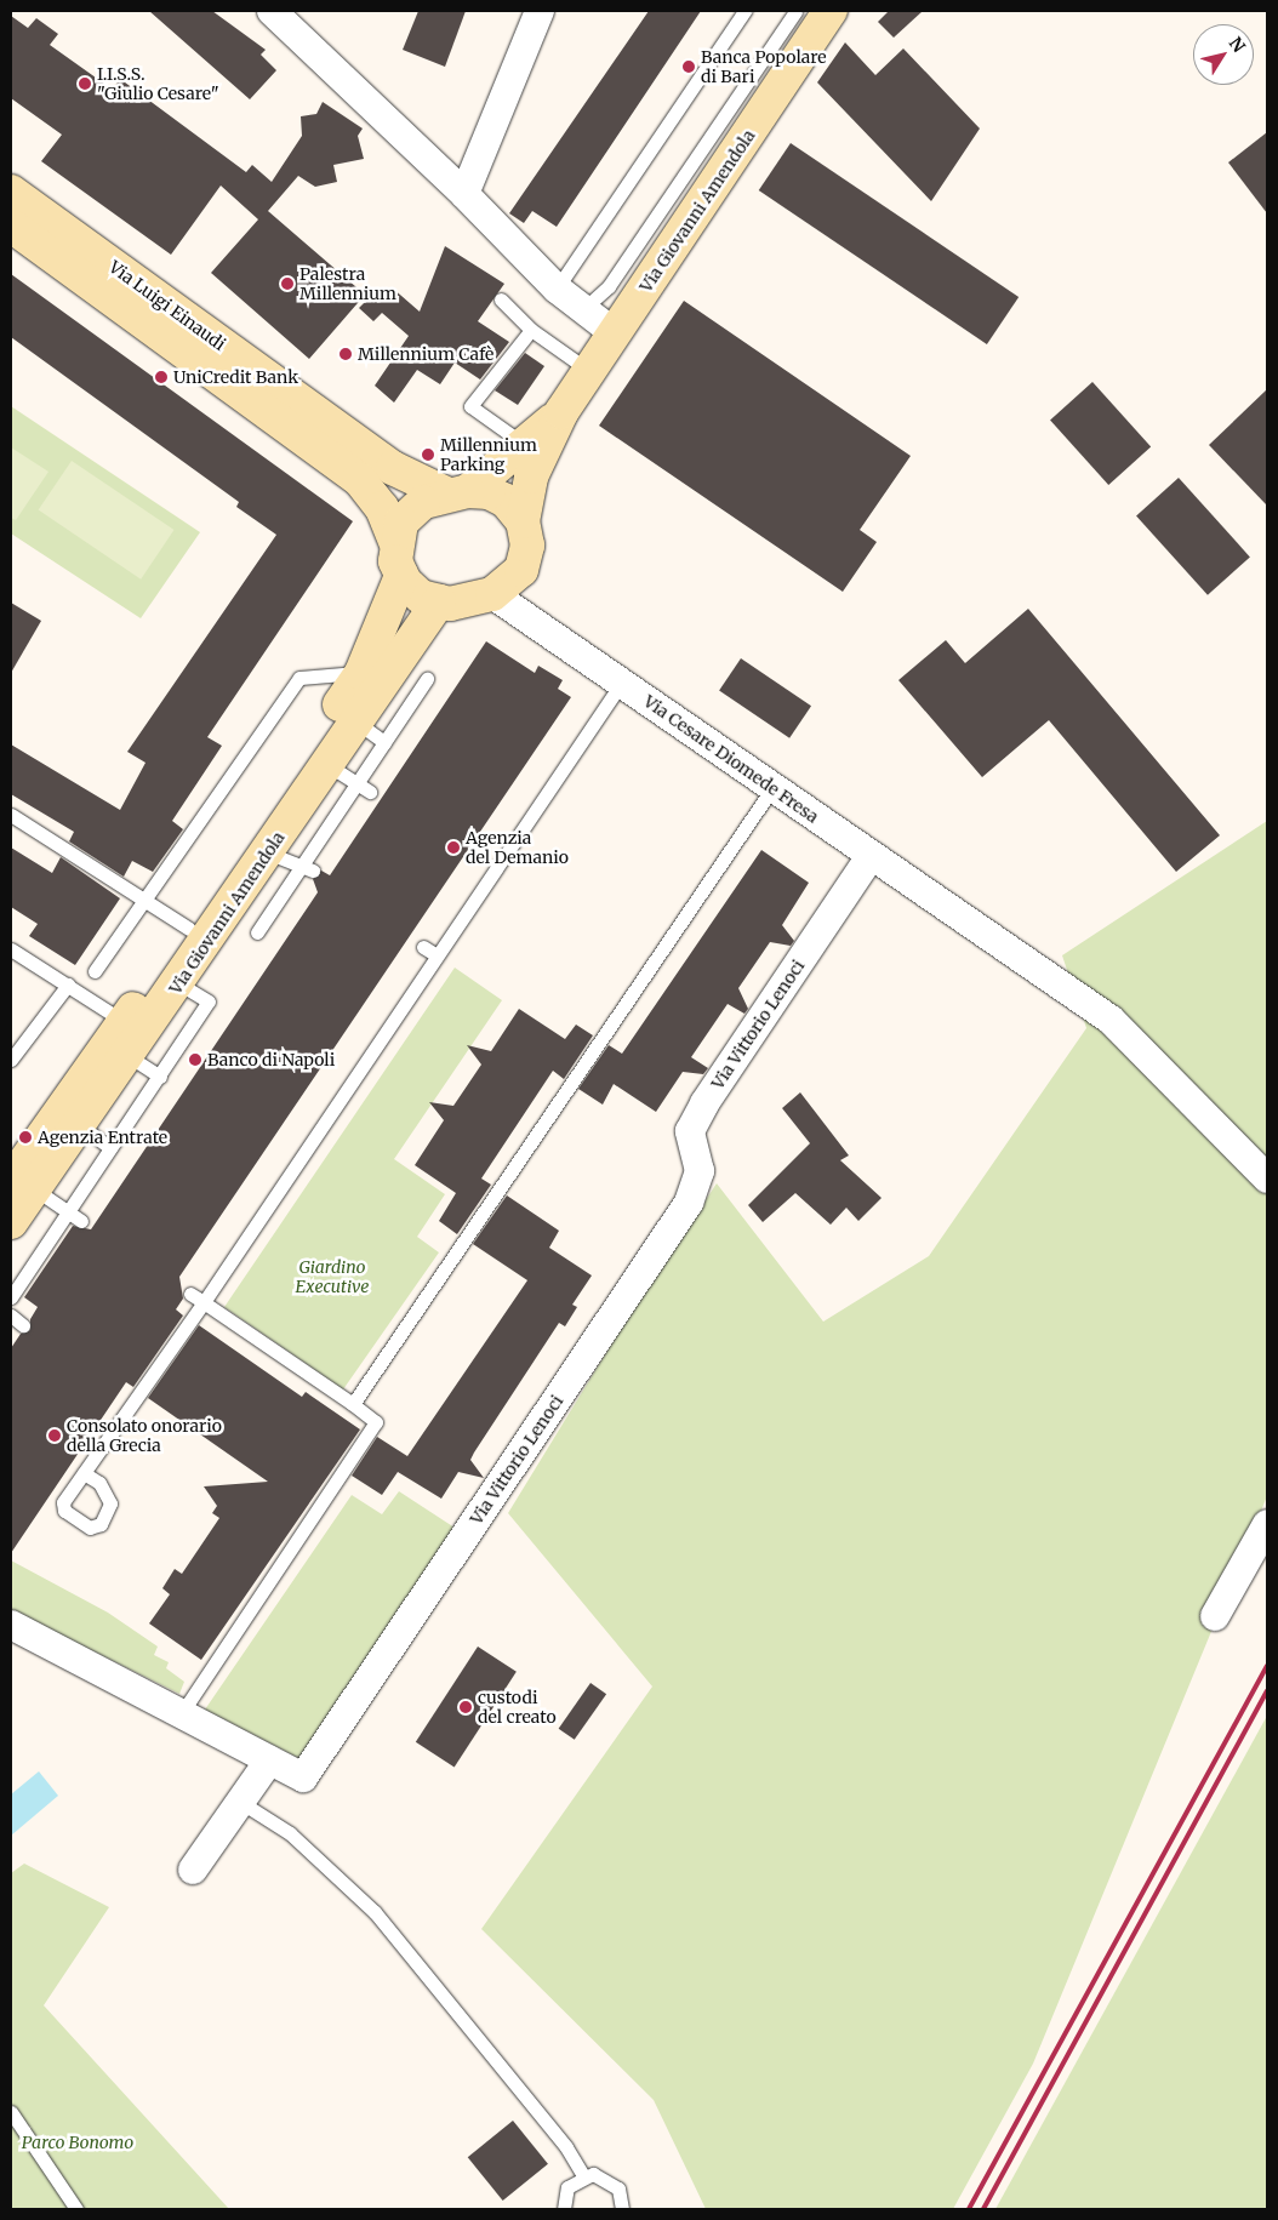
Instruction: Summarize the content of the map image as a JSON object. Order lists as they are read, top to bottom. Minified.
{"streets":{"main road":["Via Giovanni Amendola","Via Luigi Einaudi"],"street":["Via Cesare Diomede Fresa","Via Vittorio Lenoci"]},"crossings":[["Via Giovanni Amendola","Via Luigi Einaudi"],["Via Giovanni Amendola","Via Cesare Diomede Fresa"],["Via Luigi Einaudi","Via Cesare Diomede Fresa"],["Via Cesare Diomede Fresa","Via Vittorio Lenoci"]],"parks":["Giardino Executive","Parco Bonomo"],"places":["Banca Popolare di Bari","I.I.S.S. \"Giulio Cesare\"","Palestra Millennium","Millennium Cafè","UniCredit Bank","Millennium Parking","Agenzia del Demanio","Banco di Napoli","Agenzia Entrate","Consolato onorario della Grecia","custodi del creato"],"north":"top right"}
